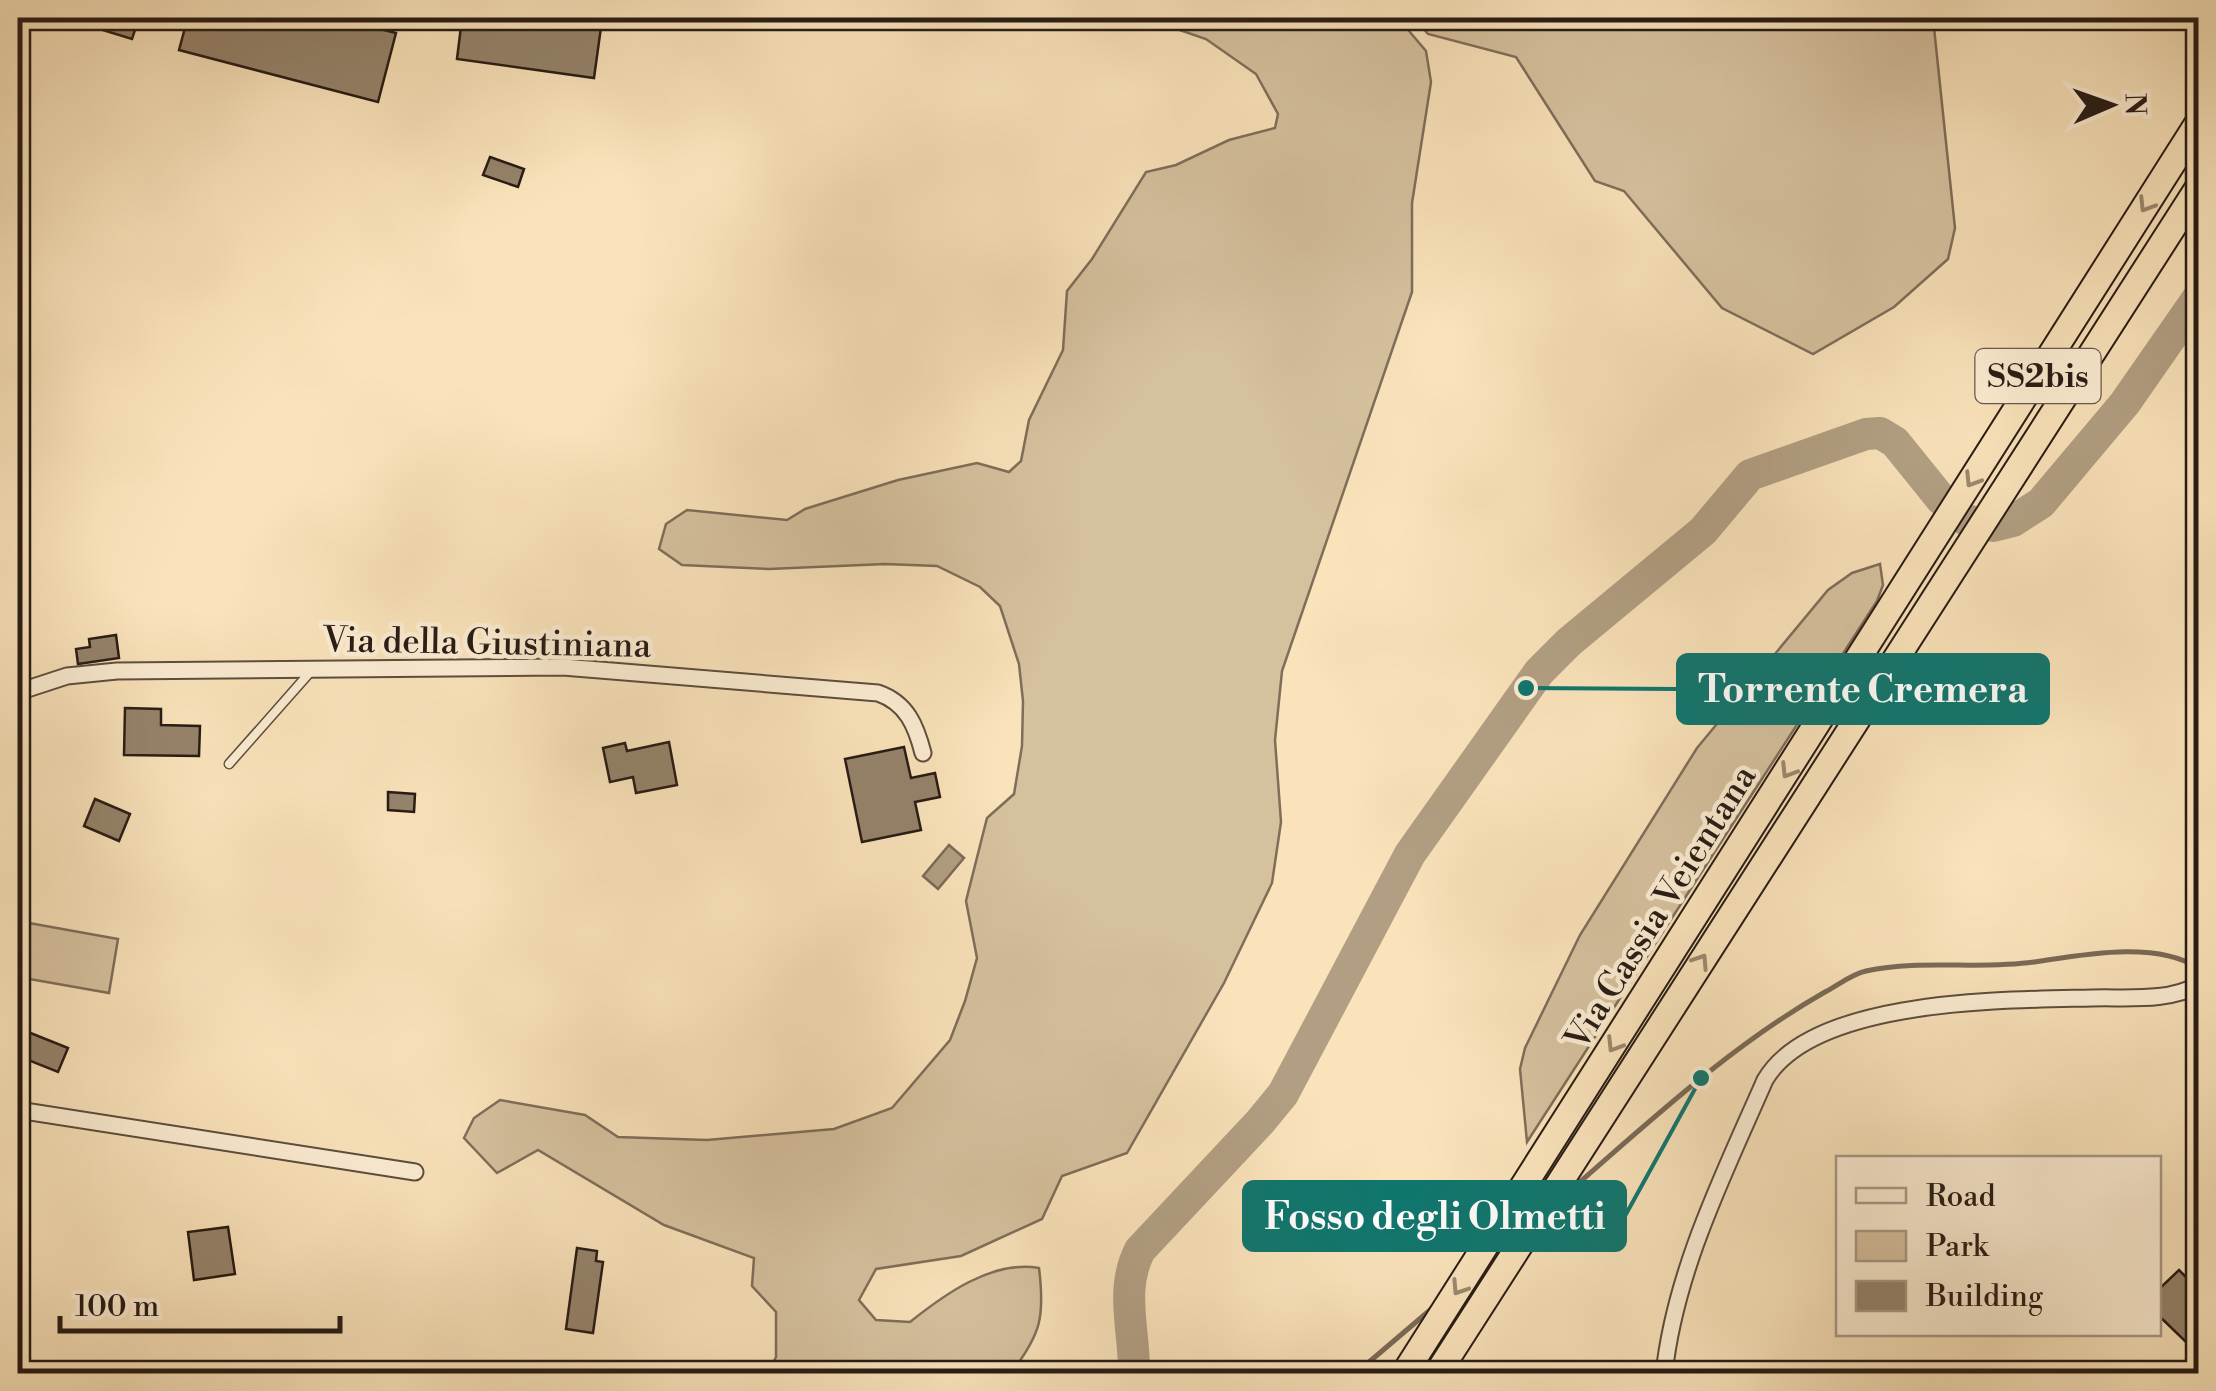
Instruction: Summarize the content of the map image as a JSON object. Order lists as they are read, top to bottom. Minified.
{"streets":{"highway":["SS2bis","Via Cassia Veientana"],"street":["Via della Giustiniana"]},"places":["Torrente Cremera","Fosso degli Olmetti"],"legend":["Road","Park","Building"],"scale_bar":"100 m","north":"right"}
